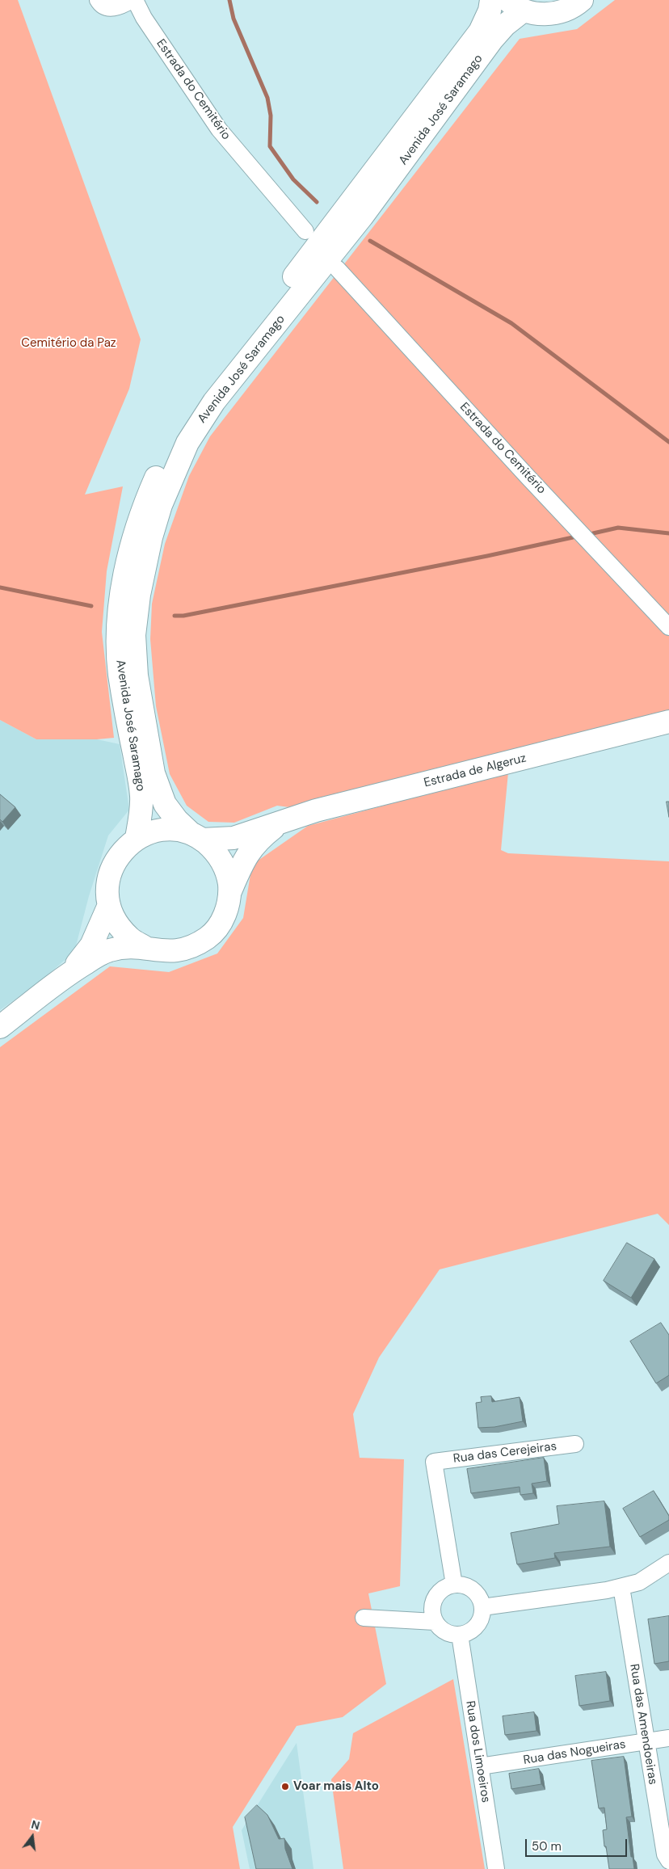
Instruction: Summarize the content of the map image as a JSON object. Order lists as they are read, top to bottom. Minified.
{"streets":{"main road":["Avenida José Saramago","Estrada de Algeruz"],"street":["Estrada do Cemitério","Rua das Cerejeiras","Rua das Amendoeiras","Rua dos Limoeiros","Rua das Nogueiras"]},"crossings":[["Avenida José Saramago","Estrada de Algeruz"],["Rua das Cerejeiras","Rua dos Limoeiros"],["Rua das Amendoeiras","Rua das Nogueiras"],["Rua dos Limoeiros","Rua das Nogueiras"]],"parks":["Cemitério da Paz"],"places":["Voar mais Alto"],"scale_bar":"50 m","north":"top"}
